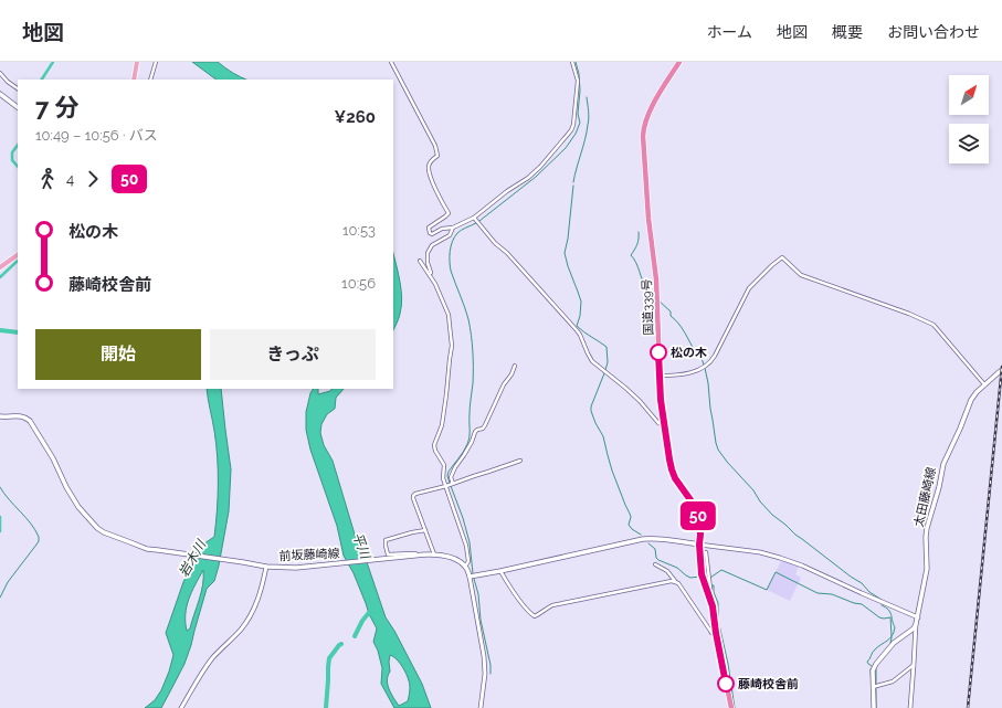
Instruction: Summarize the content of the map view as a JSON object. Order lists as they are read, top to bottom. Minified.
{"streets":{"highway":["国道339号"],"main road":["太田藤崎線","前坂藤崎線"]},"water":["平川","岩木川"],"places":["松の木","藤崎校舎前"],"lines":["bus line 50"],"north":"top right","page":{"header":"地図","nav":["ホーム","地図","概要","お問い合わせ"],"on_map":"50","heading":["7 分","10:49 – 10:56 · バス","¥260"],"legs":["4","50"],"list":[{"name":"松の木","value":"10:53"},{"name":"藤崎校舎前","value":"10:56"}],"buttons":["開始","きっぷ"]}}
